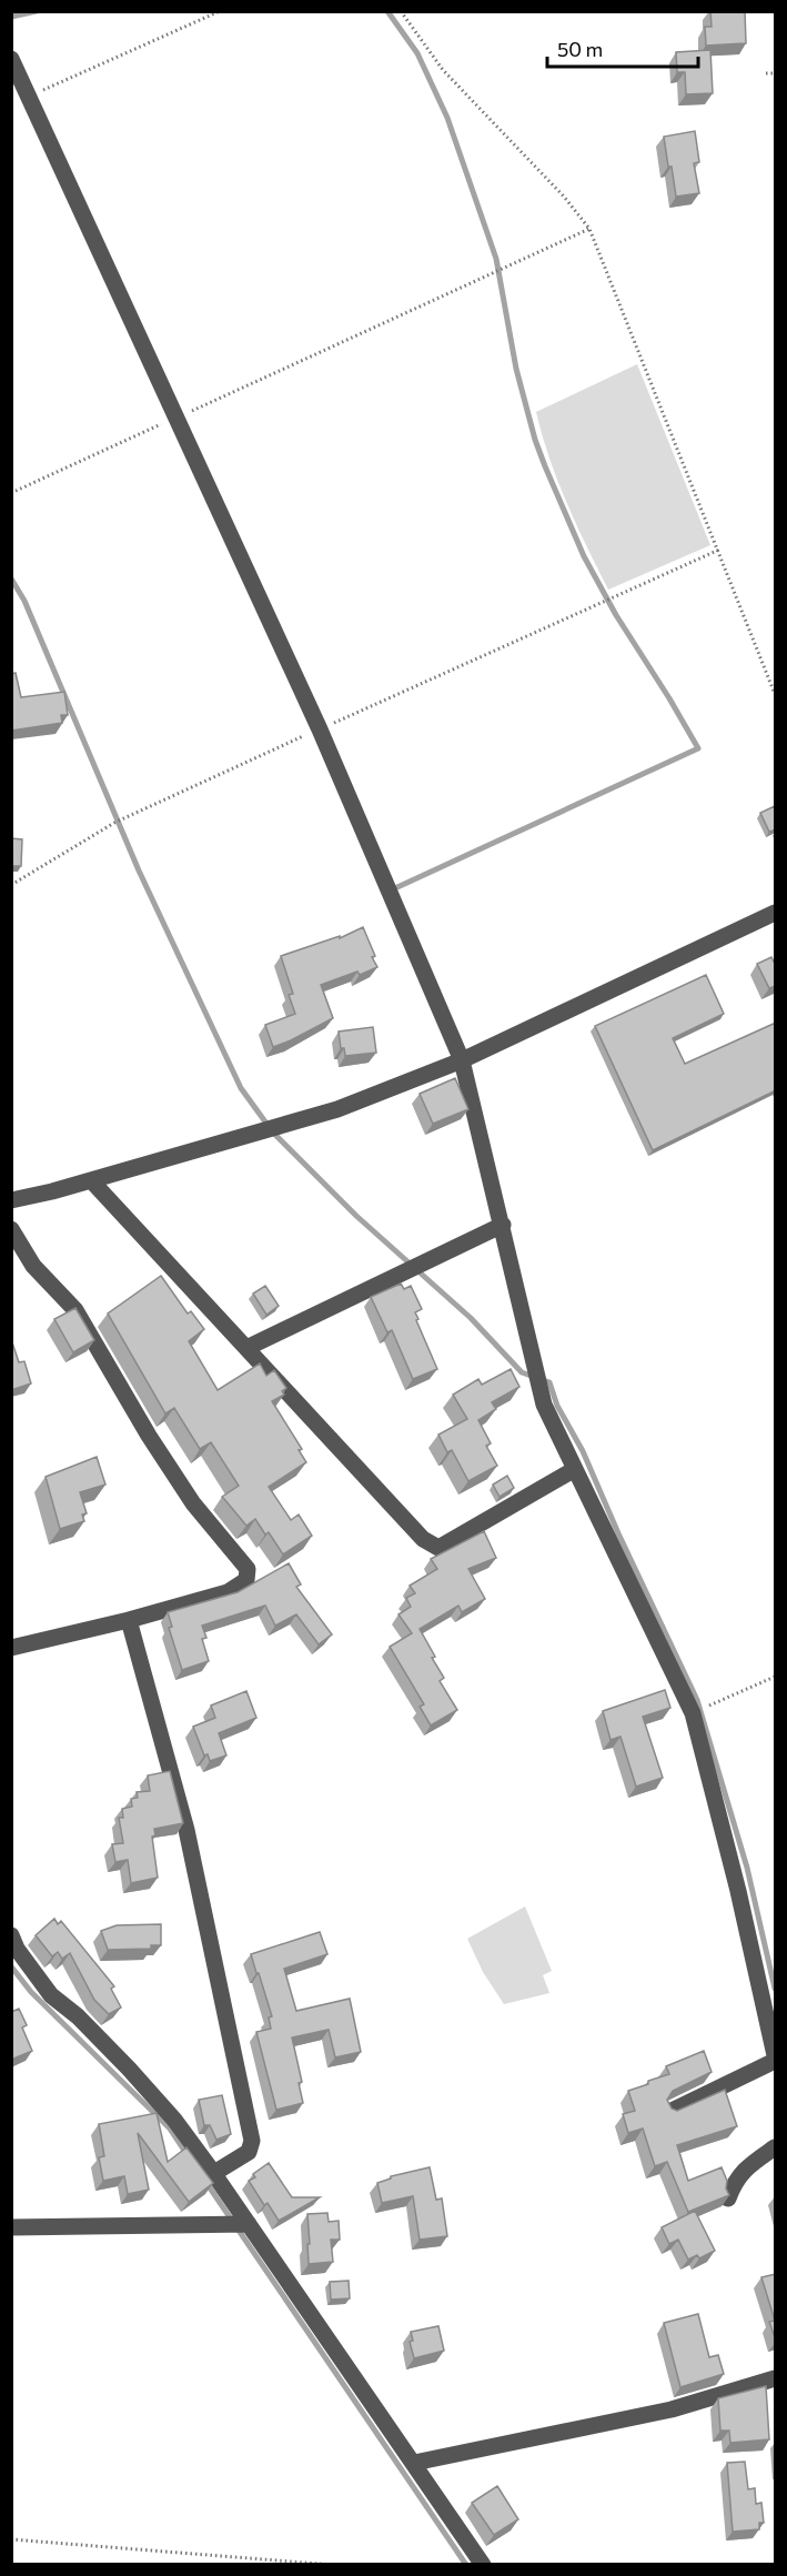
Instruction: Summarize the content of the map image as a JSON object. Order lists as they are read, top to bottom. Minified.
{"scale_bar":"50 m"}
